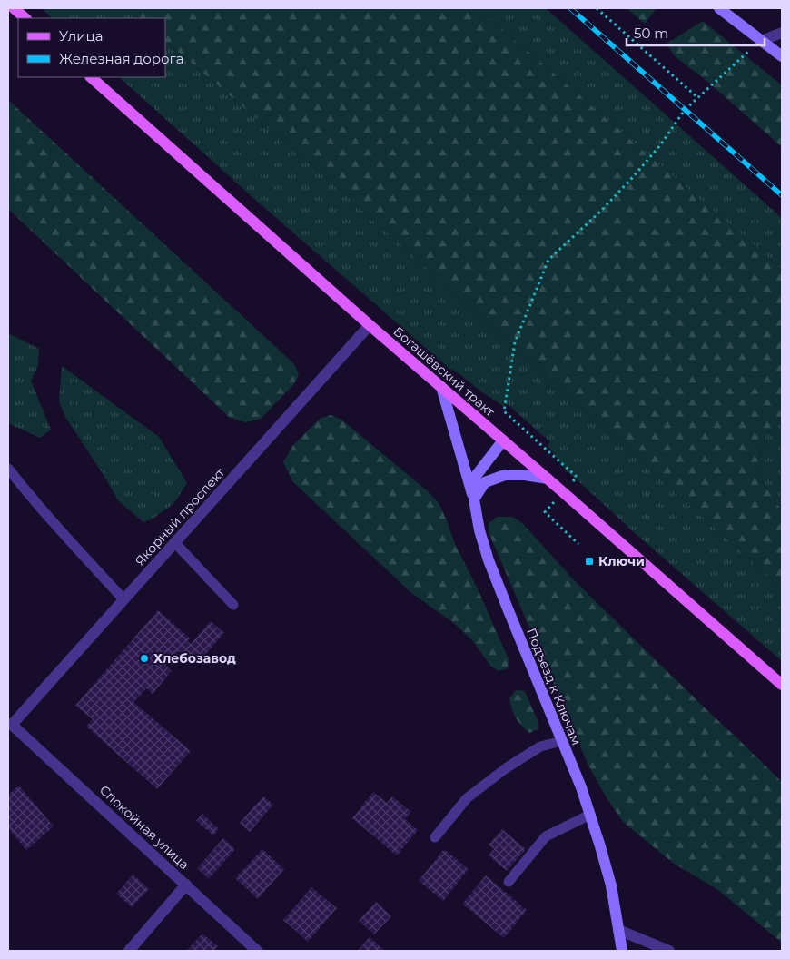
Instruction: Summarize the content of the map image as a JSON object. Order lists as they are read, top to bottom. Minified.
{"streets":{"main road":["Богашёвский тракт"],"street":["Якорный проспект","Подъезд к Ключам","Спокойная улица"]},"crossings":[["Богашёвский тракт","Якорный проспект"],["Богашёвский тракт","Подъезд к Ключам"],["Якорный проспект","Спокойная улица"]],"places":{"transit":["Ключи"],"other":["Хлебозавод"]},"legend":["Улица","Железная дорога"],"scale_bar":"50 m"}
